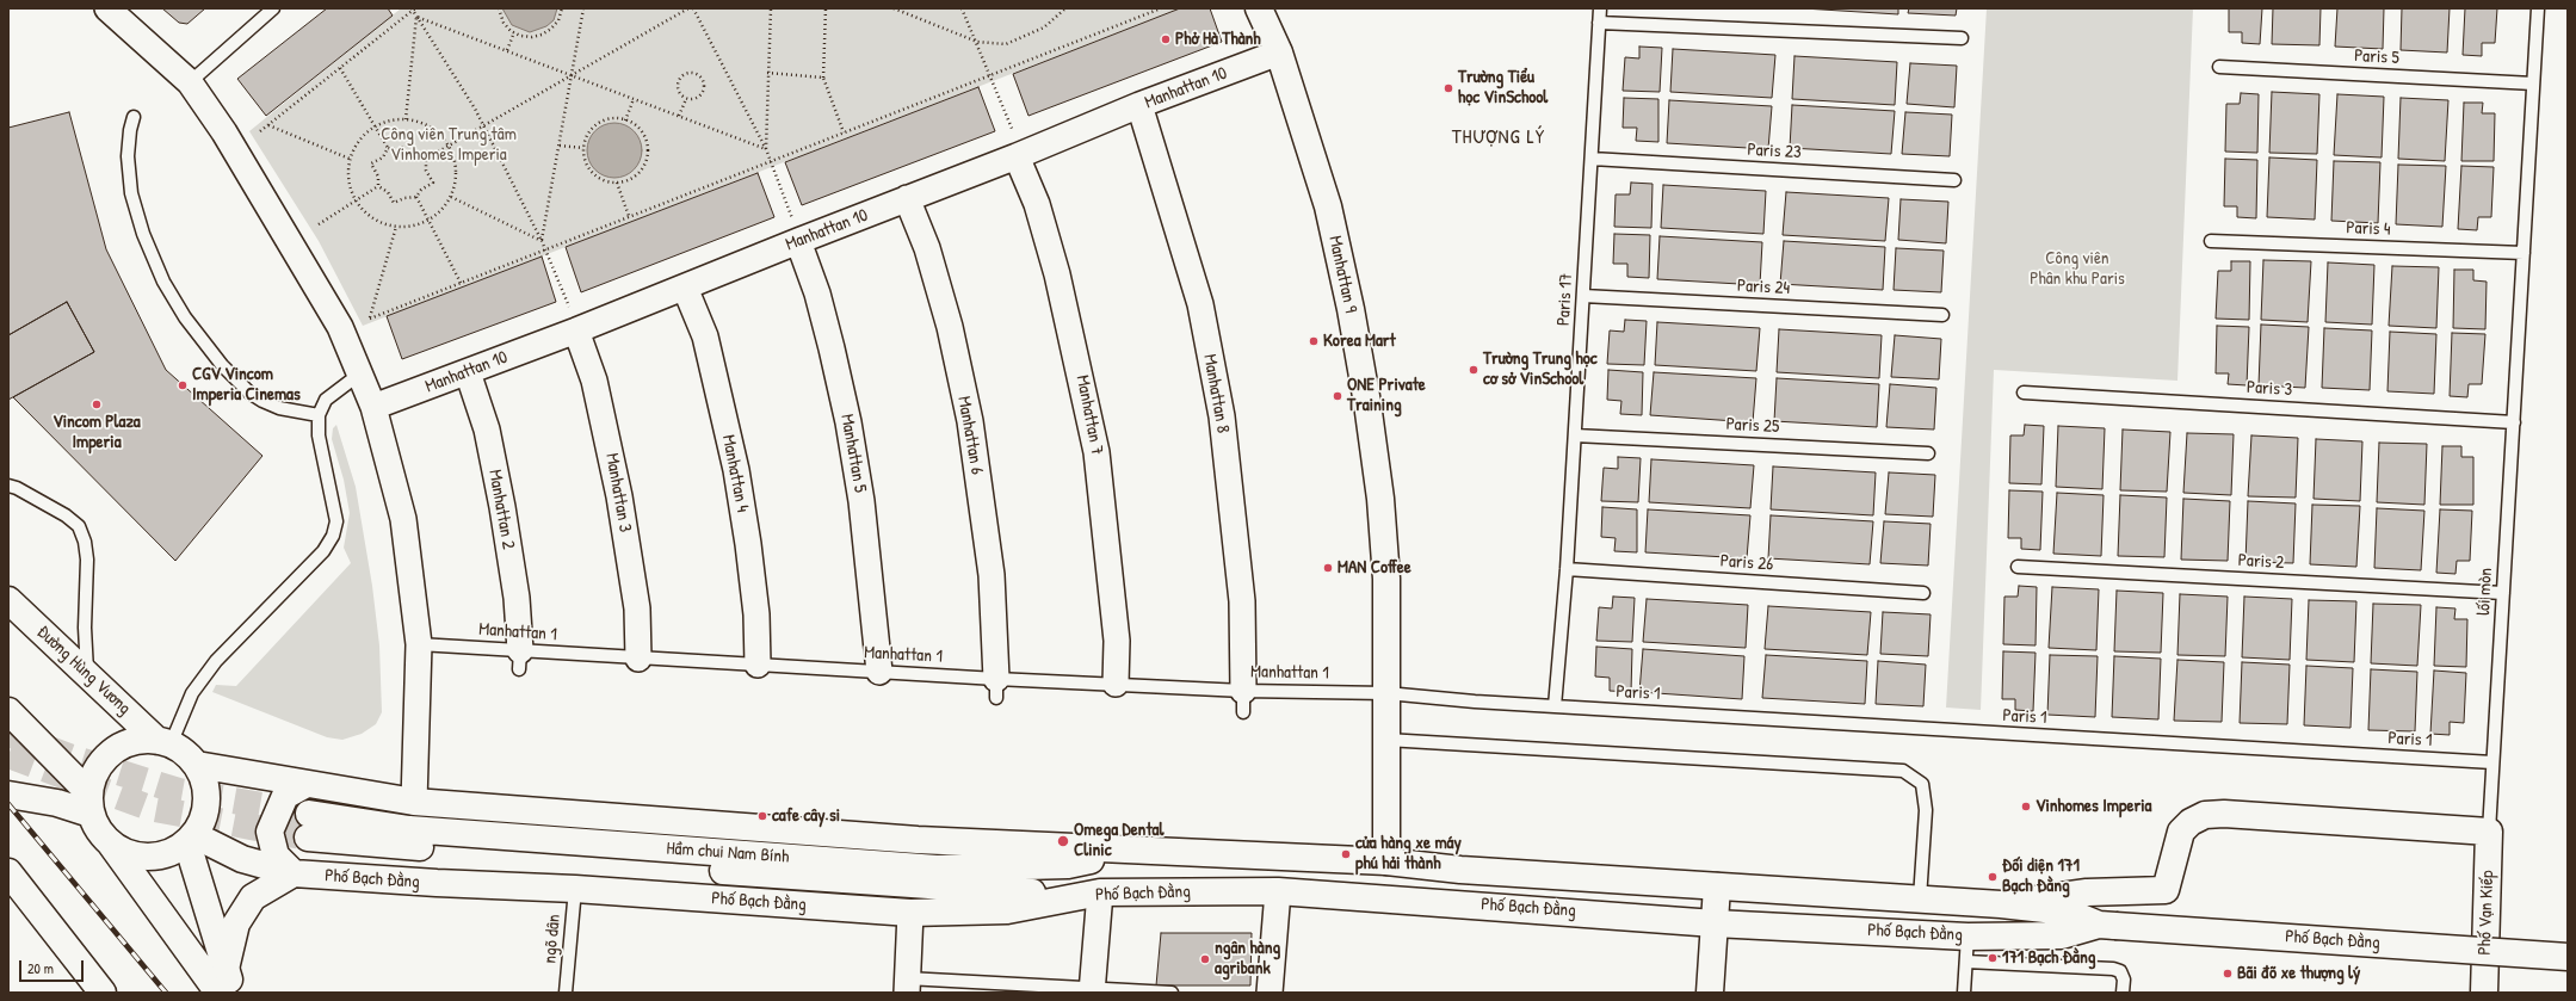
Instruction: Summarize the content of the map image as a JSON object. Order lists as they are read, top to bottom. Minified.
{"streets":{"main road":["Manhattan 9","Đường Hùng Vương","Hầm chui Nam Bính","Phố Bạch Đằng","Phố Vạn Kiếp"],"street":["Manhattan 10","Manhattan 8","Manhattan 7","Manhattan 6","Manhattan 5","Manhattan 4","Manhattan 3","Manhattan 2"],"lane":["Paris 5","Paris 23","Paris 4","Paris 24","Paris 17","Paris 3","Paris 25","Paris 2","Paris 26","lối mòn","Manhattan 1","Paris 1","ngõ dân"]},"crossings":[["Paris 5","lối mòn"],["Manhattan 10","Manhattan 9"],["Manhattan 10","Manhattan 8"],["Manhattan 10","Manhattan 7"],["Manhattan 10","Manhattan 6"],["Manhattan 10","Manhattan 5"],["Manhattan 10","Manhattan 4"],["Manhattan 10","Manhattan 3"],["Manhattan 10","Manhattan 2"],["Paris 23","Paris 17"],["Paris 4","lối mòn"],["Manhattan 9","Manhattan 1"],["Manhattan 9","Phố Bạch Đằng"],["Paris 24","Paris 17"],["Paris 17","Paris 25"],["Paris 17","Paris 26"],["Paris 17","Manhattan 1"],["Paris 17","Paris 1"],["Paris 3","lối mòn"],["Manhattan 8","Manhattan 1"],["Manhattan 7","Manhattan 1"],["Manhattan 6","Manhattan 1"],["Manhattan 5","Manhattan 1"],["Manhattan 4","Manhattan 1"],["Manhattan 3","Manhattan 1"],["Manhattan 2","Manhattan 1"],["Paris 2","lối mòn"],["lối mòn","Paris 1"],["lối mòn","Phố Vạn Kiếp"],["Manhattan 1","Paris 1"],["Đường Hùng Vương","Phố Bạch Đằng"],["Hầm chui Nam Bính","Phố Bạch Đằng"],["Phố Bạch Đằng","ngõ dân"]],"districts":["THƯỢNG LÝ"],"parks":["Công viên Trung tâm Vinhomes Imperia","Công viên Phân khu Paris"],"places":["Phở Hà Thành","Trường Tiểu học VinSchool","Korea Mart","Trường Trung học cơ sở VinSchool","CGV Vincom Imperia Cinemas","ONE Private Training","Vincom Plaza Imperia","MAN Coffee","Vinhomes Imperia","cafe cây si","Omega Dental Clinic","cửa hàng xe máy phú hải thành","Đối diện 171 Bạch Đằng","171 Bạch Đằng","ngân hàng agribank","Bãi đõ xe thượng lý"],"scale_bar":"20 m"}
